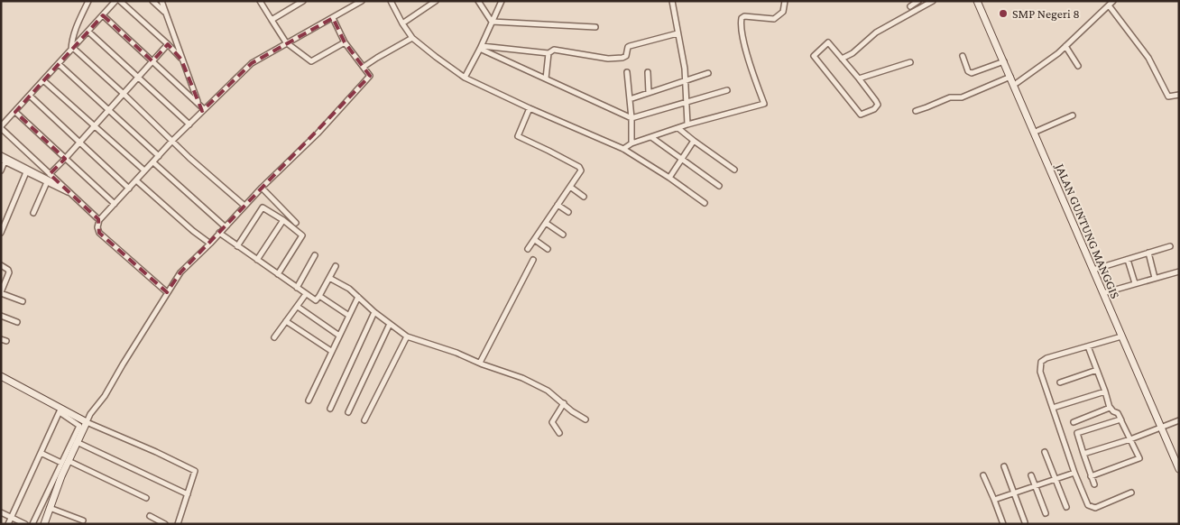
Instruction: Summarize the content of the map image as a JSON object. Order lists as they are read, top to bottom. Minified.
{"streets":{"street":["JALAN GUNTUNG MANGGIS"]},"places":["SMP Negeri 8"]}
